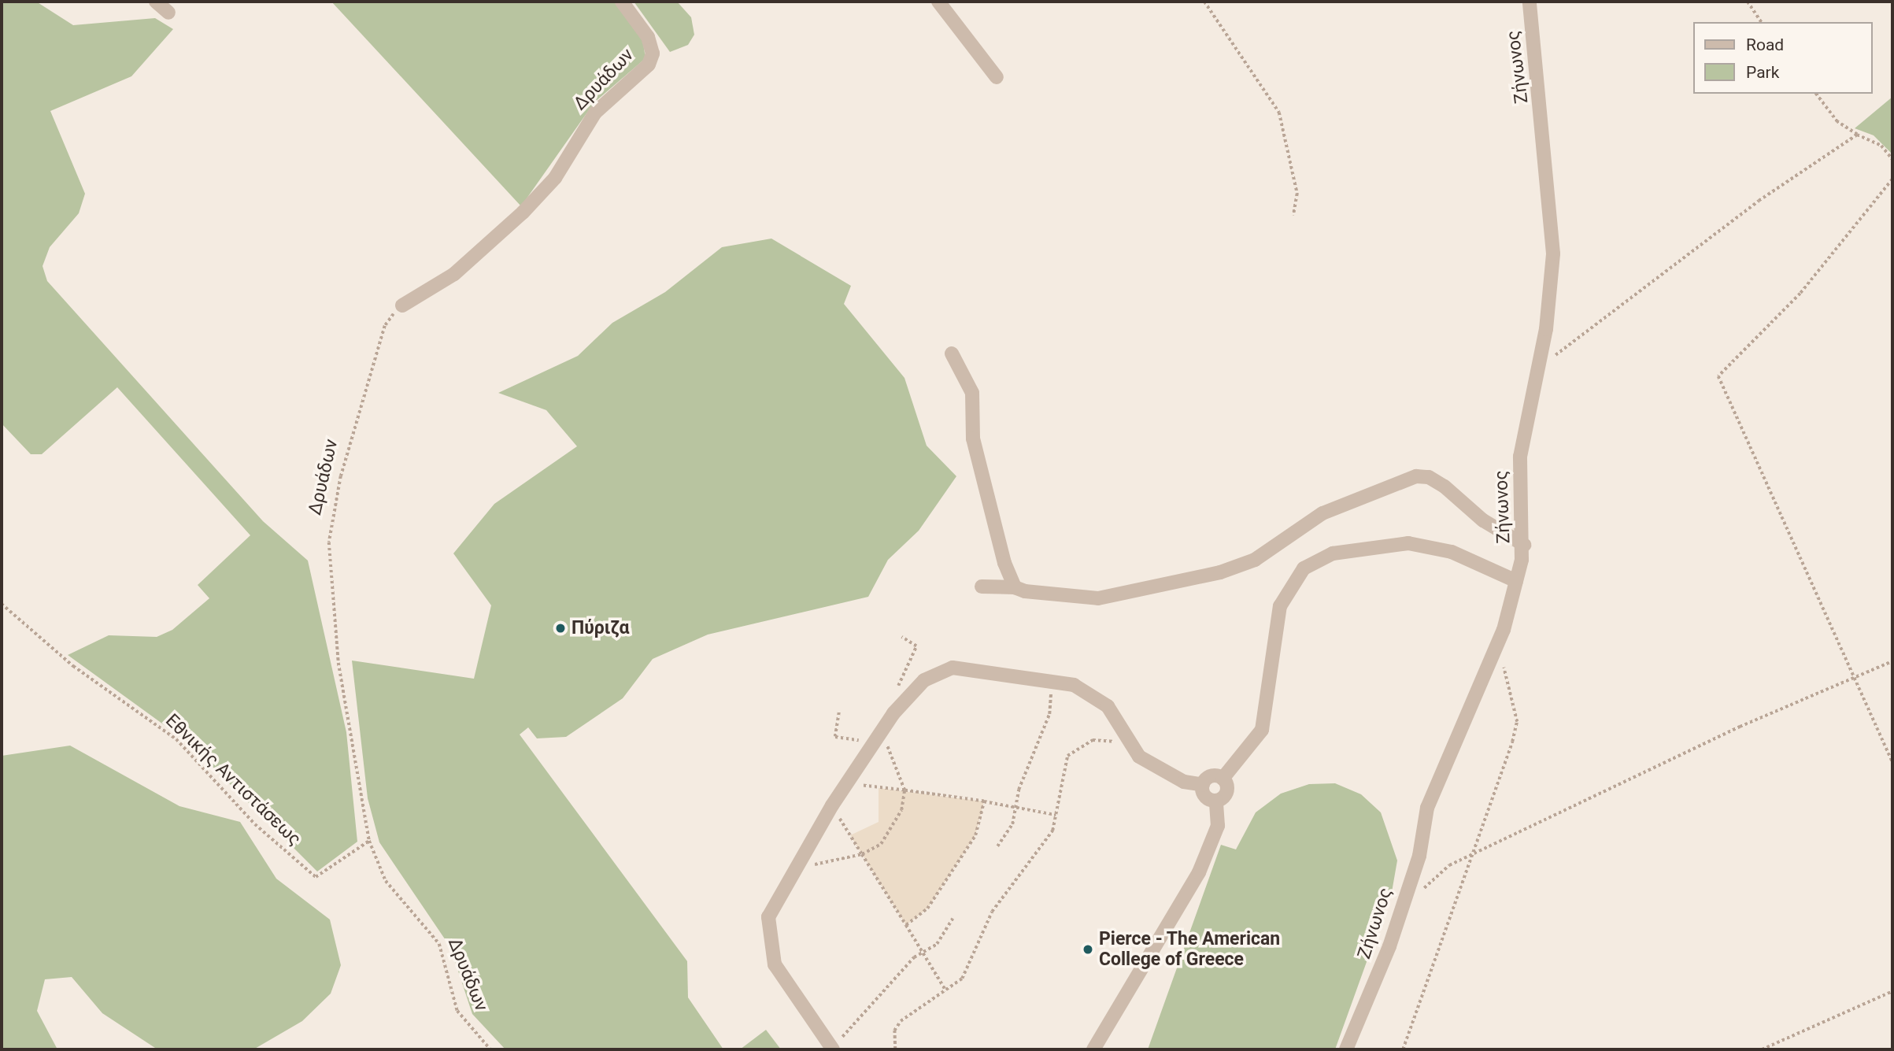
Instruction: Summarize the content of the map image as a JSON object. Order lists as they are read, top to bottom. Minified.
{"streets":{"street":["Ζήνωνος","Δρυάδων"],"path":["Εθνικής Αντιστάσεως"]},"crossings":[["Δρυάδων","Εθνικής Αντιστάσεως"]],"places":["Πύριζα","Pierce - The American College of Greece"],"legend":["Road","Park"]}
